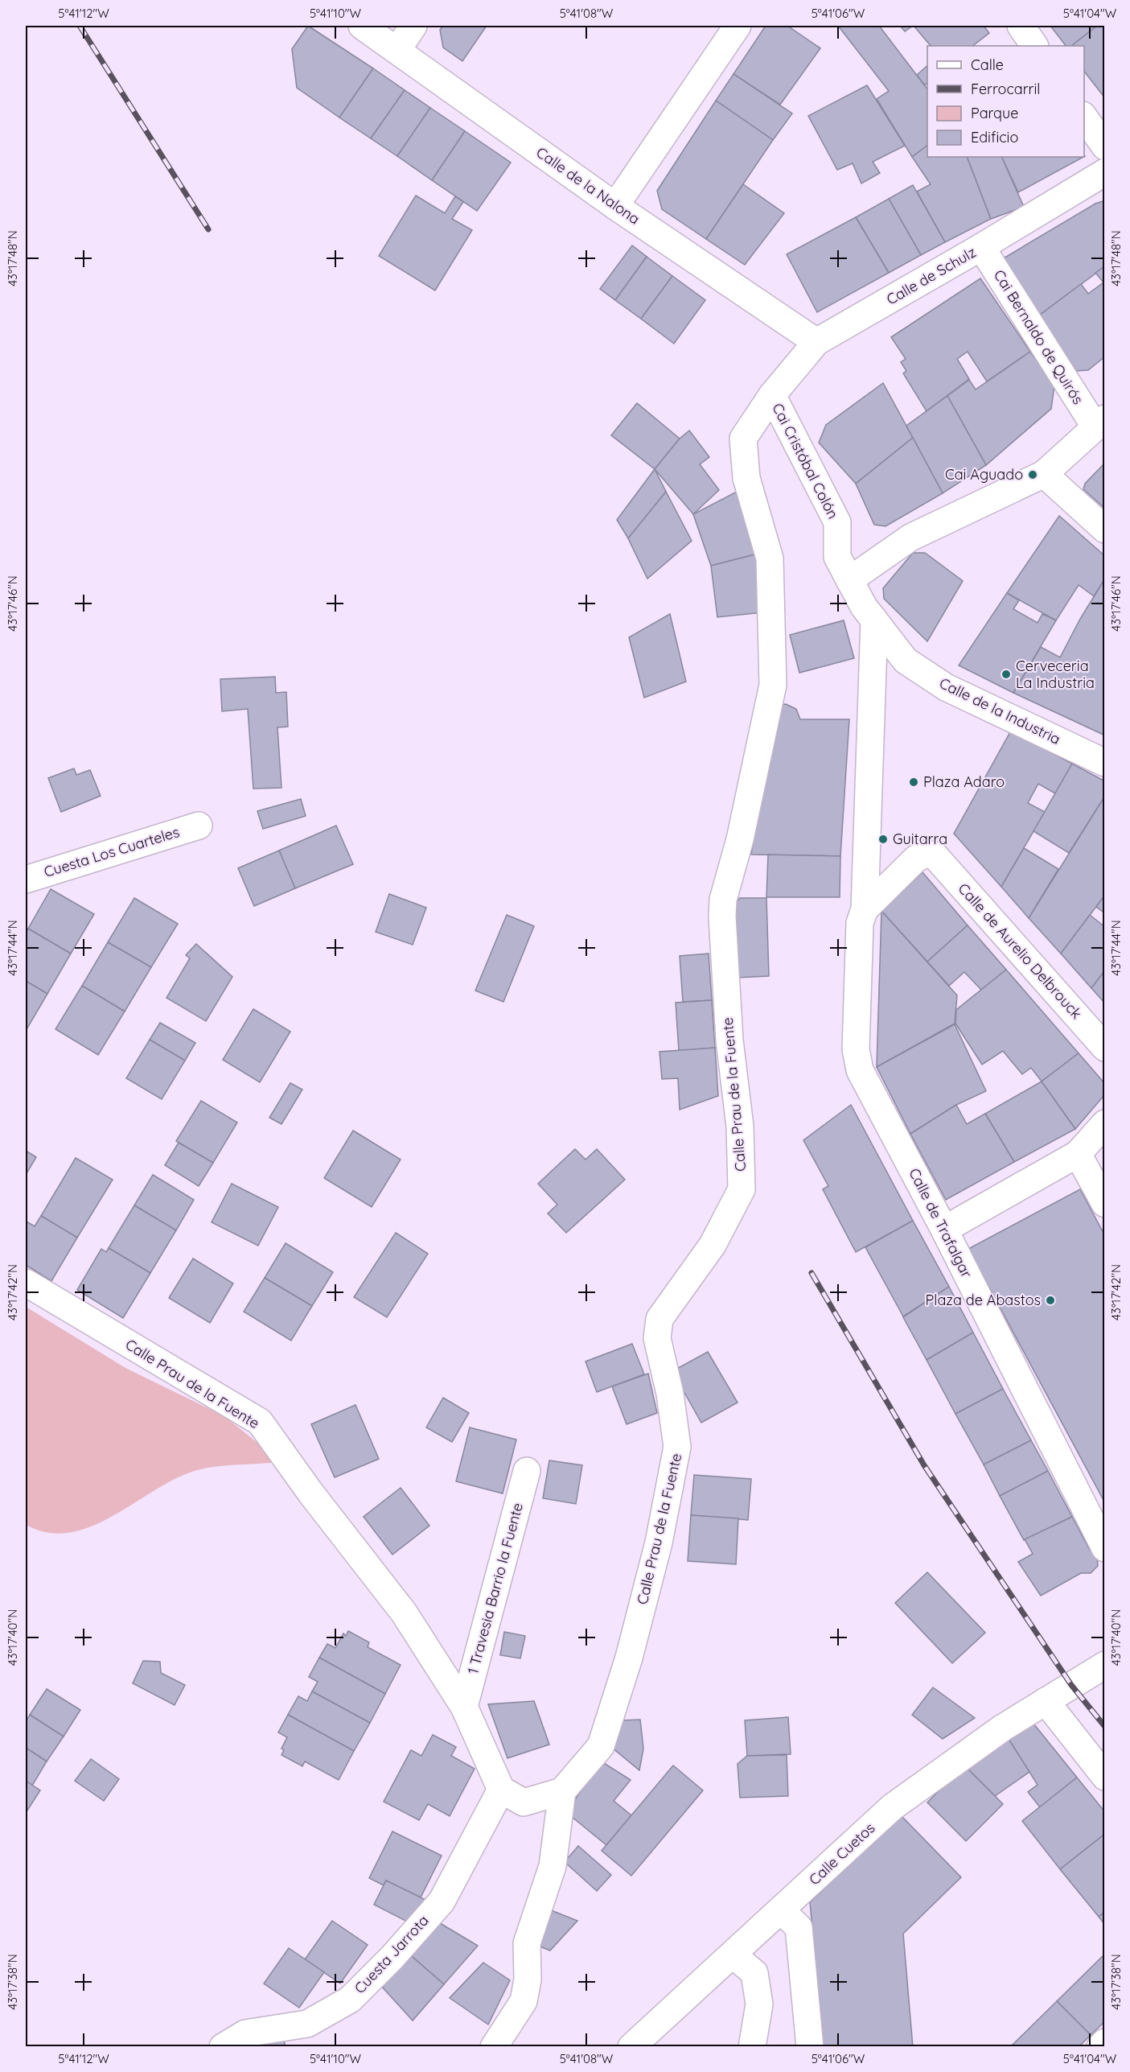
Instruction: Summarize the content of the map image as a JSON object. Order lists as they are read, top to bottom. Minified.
{"streets":{"street":["Calle de la Nalona","Calle de Schulz","Cai Bernaldo de Quirós","Cai Cristóbal Colón","Calle de la Industria","Cuesta Los Cuarteles","Calle de Aurelio Delbrouck","Calle Prau de la Fuente","Calle de Trafalgar","1 Travesia Barrio la Fuente","Calle Cuetos","Cuesta Jarrota"]},"crossings":[["Calle de la Nalona","Calle de Schulz"],["Calle de Schulz","Cai Bernaldo de Quirós"],["Calle de Schulz","Cai Cristóbal Colón"],["Calle de Schulz","Calle Prau de la Fuente"],["Cai Cristóbal Colón","Calle de la Industria"],["Cai Cristóbal Colón","Calle Prau de la Fuente"],["Calle de Aurelio Delbrouck","Calle de Trafalgar"],["Calle Prau de la Fuente","1 Travesia Barrio la Fuente"],["Calle Prau de la Fuente","Cuesta Jarrota"]],"places":["Cai Aguado","Cerveceria La Industria","Plaza Adaro","Guitarra","Plaza de Abastos"],"legend":["Calle","Ferrocarril","Parque","Edificio"],"coordinates":["5°41'12\"W","5°41'10\"W","5°41'08\"W","5°41'06\"W","5°41'04\"W","43°17'48\"N","43°17'46\"N","43°17'44\"N","43°17'42\"N","43°17'40\"N","43°17'38\"N"]}
